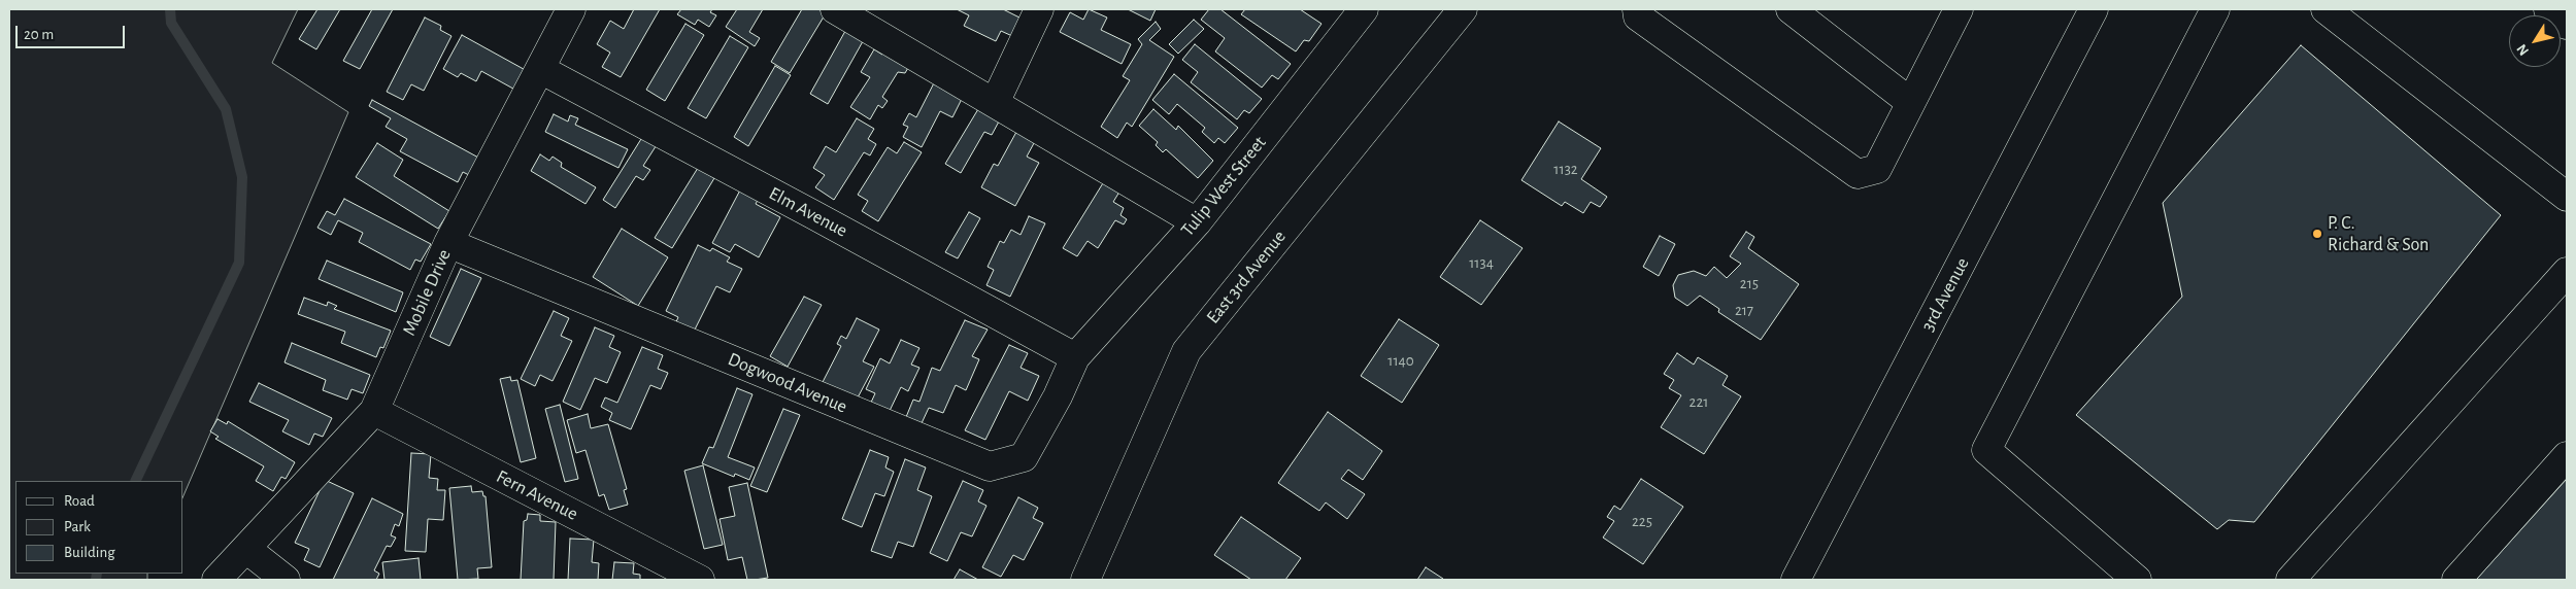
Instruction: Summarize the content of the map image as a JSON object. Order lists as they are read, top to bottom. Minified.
{"streets":{"street":["Tulip West Street","Elm Avenue","East 3rd Avenue","Mobile Drive","3rd Avenue","Dogwood Avenue","Fern Avenue"]},"crossings":[["Tulip West Street","Elm Avenue"],["Tulip West Street","Dogwood Avenue"],["Elm Avenue","Mobile Drive"],["Elm Avenue","Dogwood Avenue"],["Mobile Drive","Dogwood Avenue"],["Mobile Drive","Fern Avenue"]],"places":["P. C. Richard & Son"],"house_numbers":["1132","1134","215","217","1140","221","225"],"legend":["Road","Park","Building"],"scale_bar":"20 m","north":"bottom left"}
